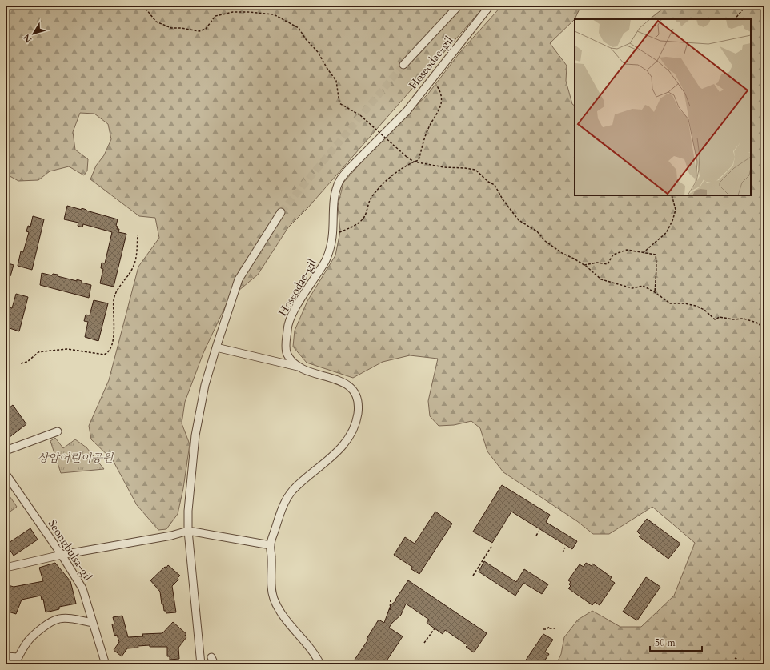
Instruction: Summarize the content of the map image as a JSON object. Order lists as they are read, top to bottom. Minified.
{"streets":{"street":["Hoseodae-gil","Seongbulsa-gil"]},"parks":["상암어린이공원"],"scale_bar":"50 m","north":"bottom left"}
